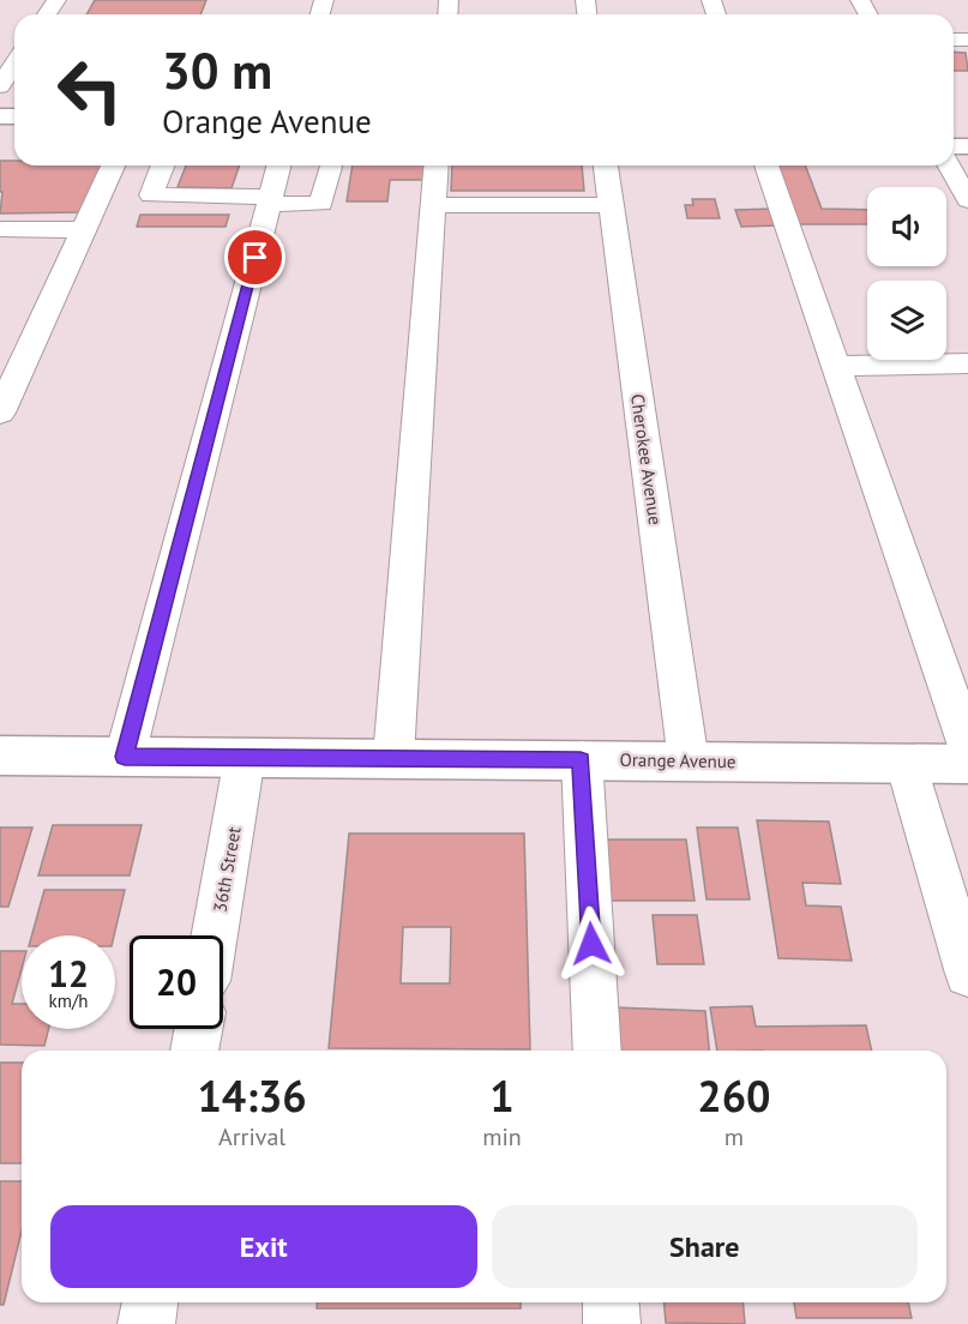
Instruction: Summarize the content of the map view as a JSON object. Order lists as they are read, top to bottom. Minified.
{"streets":{"main road":["Orange Avenue"],"street":["Cherokee Avenue","36th Street"]},"crossings":[["Cherokee Avenue","Orange Avenue"],["Orange Avenue","36th Street"]],"page":{"turn":["30 m","Orange Avenue"],"speed":"12 km/h","limit":"20","eta":["14:36","Arrival","1","min","260","m"],"buttons":["Exit","Share"]}}
